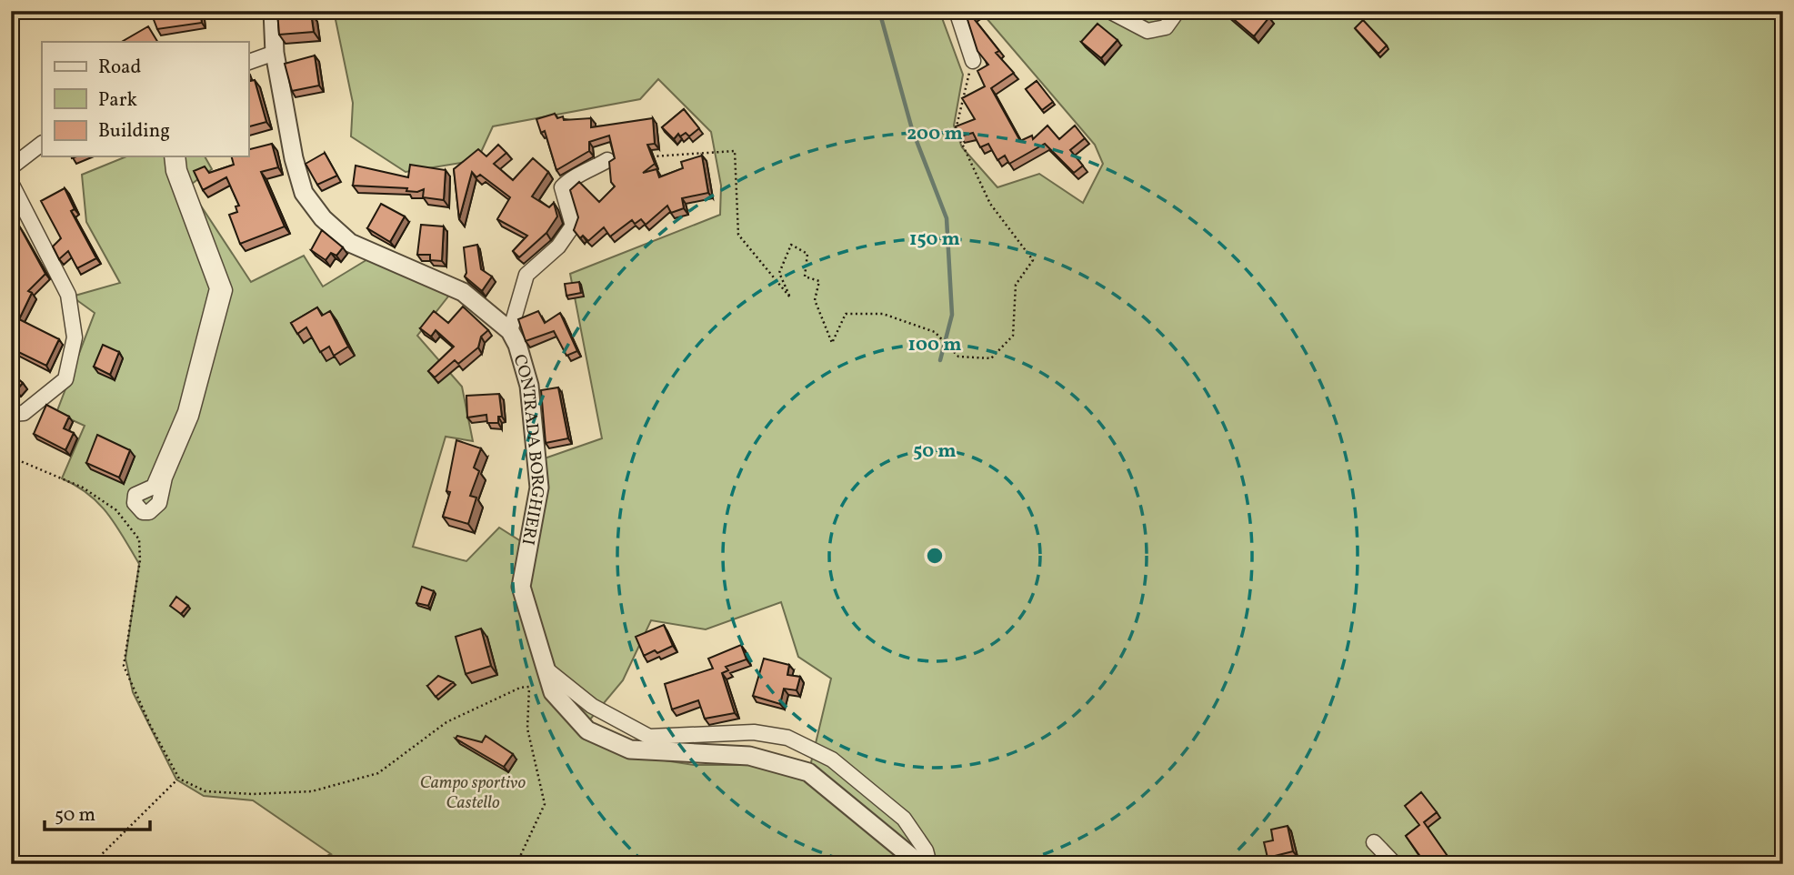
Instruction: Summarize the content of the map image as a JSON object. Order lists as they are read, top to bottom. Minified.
{"streets":{"street":["CONTRADA BORGHIERI"]},"parks":["Campo sportivo Castello"],"legend":["Road","Park","Building"],"scale_bar":"50 m","rings":["200 m","150 m","100 m","50 m"]}
